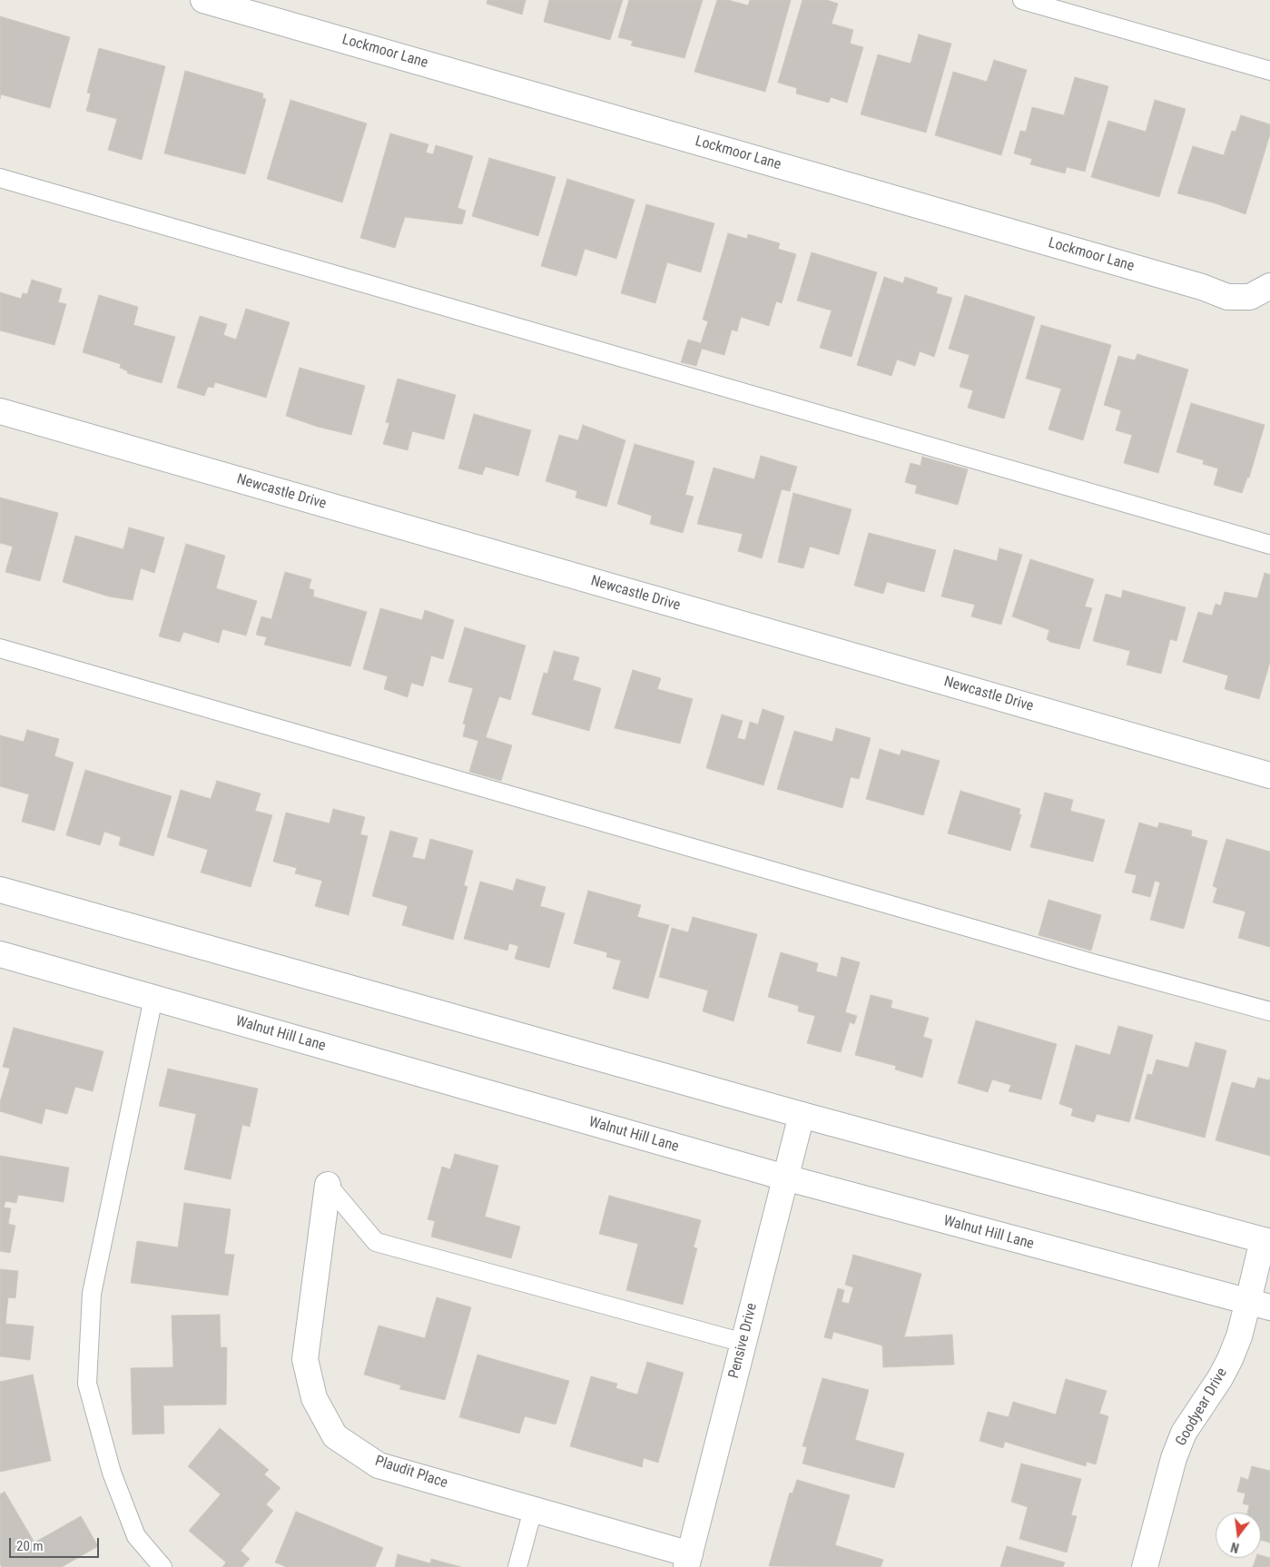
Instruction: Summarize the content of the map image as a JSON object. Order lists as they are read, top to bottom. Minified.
{"streets":{"street":["Lockmoor Lane","Newcastle Drive","Walnut Hill Lane","Pensive Drive","Goodyear Drive","Plaudit Place"]},"crossings":[["Walnut Hill Lane","Pensive Drive"],["Walnut Hill Lane","Goodyear Drive"],["Pensive Drive","Plaudit Place"]],"scale_bar":"20 m","north":"bottom"}
